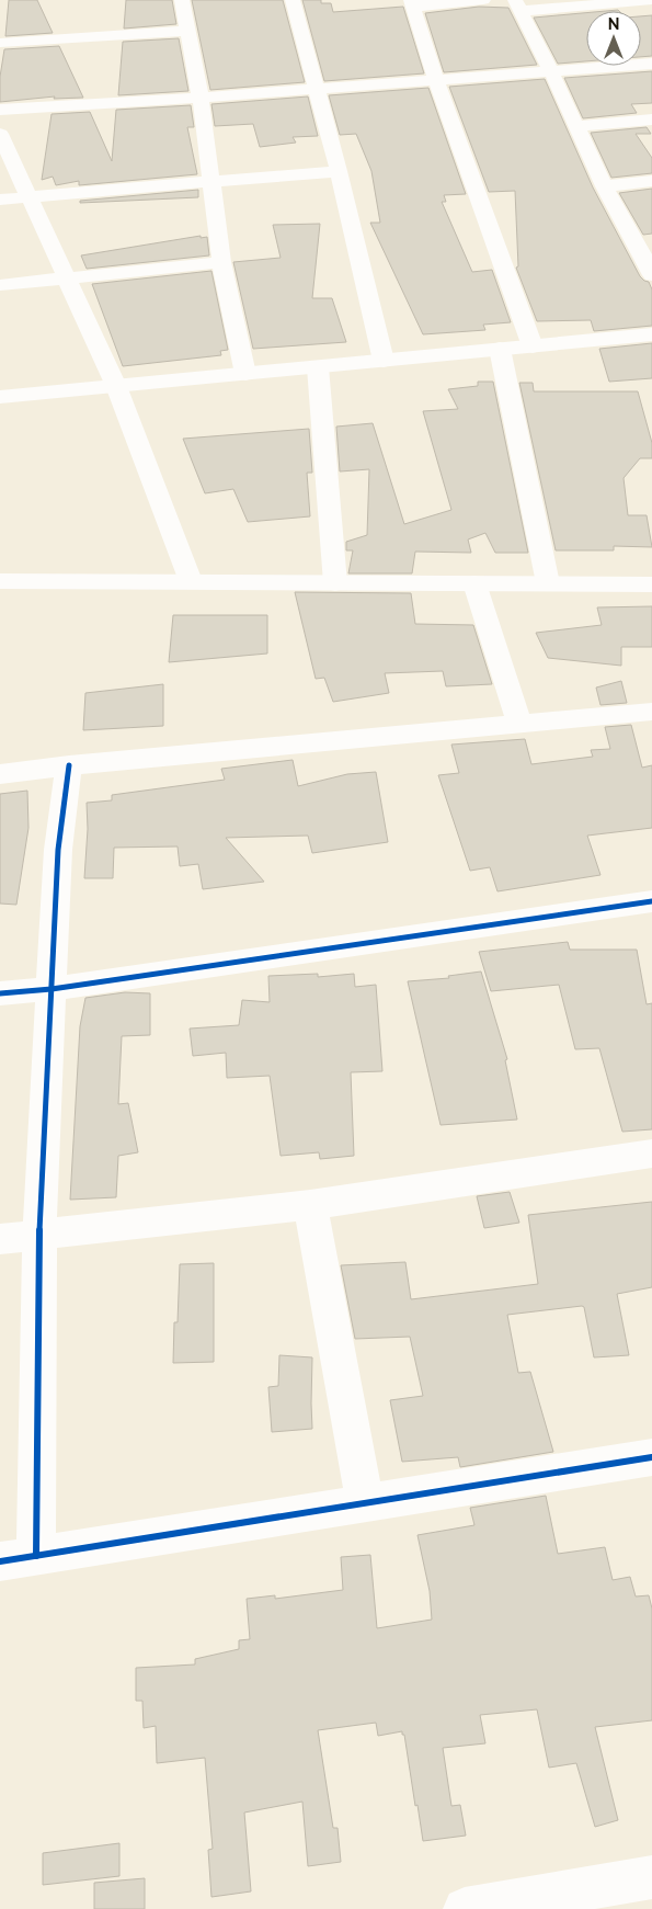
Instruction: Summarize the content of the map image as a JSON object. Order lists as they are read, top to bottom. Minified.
{"north":"top"}
